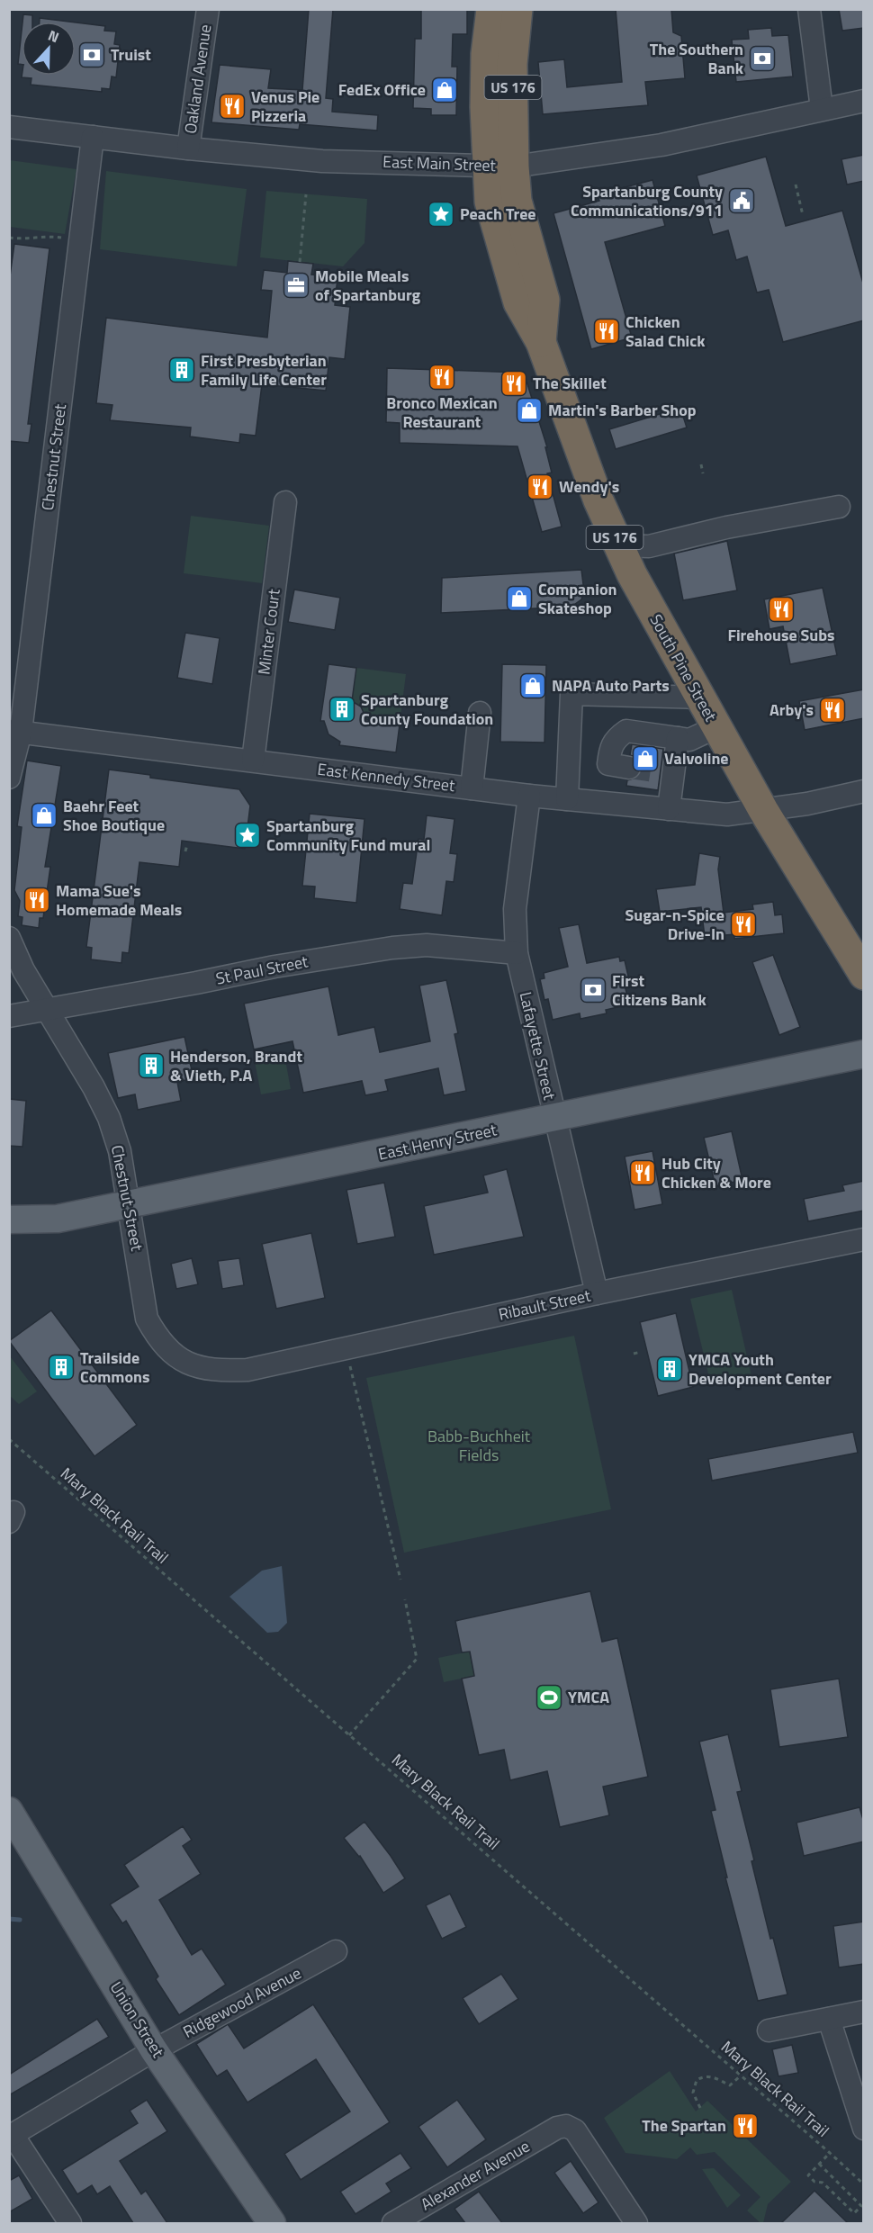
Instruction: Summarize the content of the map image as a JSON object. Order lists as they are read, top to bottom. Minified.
{"streets":{"highway":["US 176","South Pine Street"],"main road":["East Henry Street","Union Street"],"street":["Oakland Avenue","East Main Street","Chestnut Street","Minter Court","East Kennedy Street","St Paul Street","Lafayette Street","Ribault Street","Ridgewood Avenue","Alexander Avenue"],"path":["Mary Black Rail Trail"]},"crossings":[["Oakland Avenue","East Main Street"],["US 176","East Main Street"],["US 176","South Pine Street"],["East Main Street","Chestnut Street"],["East Main Street","South Pine Street"],["Chestnut Street","East Kennedy Street"],["Chestnut Street","St Paul Street"],["Chestnut Street","East Henry Street"],["Chestnut Street","Ribault Street"],["Minter Court","East Kennedy Street"],["South Pine Street","East Kennedy Street"],["East Kennedy Street","Lafayette Street"],["St Paul Street","Lafayette Street"],["Lafayette Street","East Henry Street"],["Lafayette Street","Ribault Street"],["Ridgewood Avenue","Union Street"]],"parks":["Babb-Buchheit Fields"],"places":{"bank":["Truist","The Southern Bank","First Citizens Bank"],"shop":["FedEx Office","Martin's Barber Shop","Companion Skateshop","NAPA Auto Parts","Valvoline","Baehr Feet Shoe Boutique"],"restaurant":["Venus Pie Pizzeria","Chicken Salad Chick","Bronco Mexican Restaurant","The Skillet","Wendy's","Firehouse Subs","Arby's","Mama Sue's Homemade Meals","Sugar-n-Spice Drive-In","Hub City Chicken & More","The Spartan"],"public building":["Spartanburg County Communications/911"],"place":["Peach Tree","Spartanburg Community Fund mural"],"office":["Mobile Meals of Spartanburg"],"building":["First Presbyterian Family Life Center","Spartanburg County Foundation","Henderson, Brandt & Vieth, P.A","Trailside Commons","YMCA Youth Development Center"],"sports":["YMCA"]},"north":"top"}
